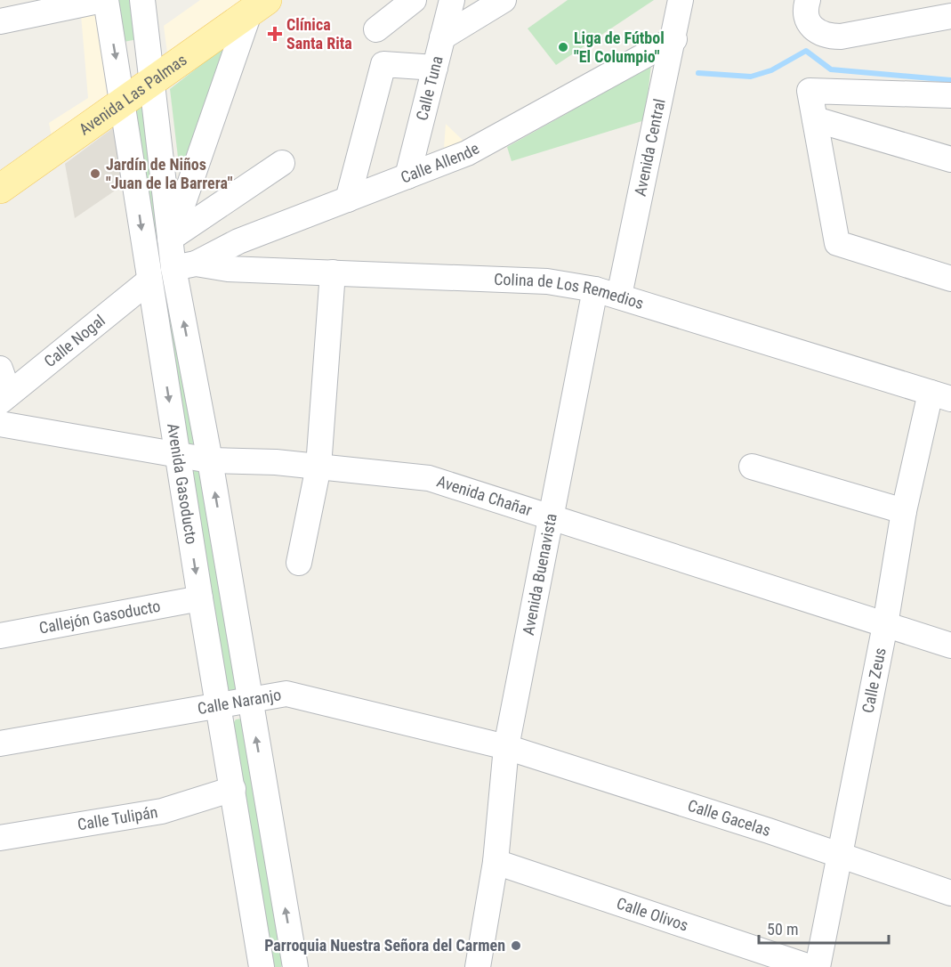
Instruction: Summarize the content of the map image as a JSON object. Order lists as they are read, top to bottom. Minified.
{"streets":{"main road":["Avenida Las Palmas"],"street":["Calle Tuna","Avenida Central","Calle Allende","Colina de Los Remedios","Calle Nogal","Avenida Gasoducto","Avenida Chañar","Avenida Buenavista","Callejón Gasoducto","Calle Zeus","Calle Naranjo","Calle Tulipán","Calle Gacelas","Calle Olivos"]},"crossings":[["Calle Tuna","Calle Allende"],["Avenida Las Palmas","Avenida Gasoducto"],["Avenida Central","Calle Allende"],["Avenida Central","Colina de Los Remedios"],["Calle Allende","Colina de Los Remedios"],["Calle Allende","Avenida Gasoducto"],["Colina de Los Remedios","Avenida Gasoducto"],["Colina de Los Remedios","Avenida Buenavista"],["Colina de Los Remedios","Calle Zeus"],["Calle Nogal","Avenida Gasoducto"],["Avenida Gasoducto","Avenida Chañar"],["Avenida Gasoducto","Callejón Gasoducto"],["Avenida Gasoducto","Calle Naranjo"],["Avenida Gasoducto","Calle Tulipán"],["Avenida Chañar","Avenida Buenavista"],["Avenida Chañar","Calle Zeus"],["Avenida Buenavista","Calle Naranjo"],["Avenida Buenavista","Calle Gacelas"],["Avenida Buenavista","Calle Olivos"],["Calle Zeus","Calle Gacelas"],["Calle Naranjo","Calle Gacelas"]],"places":{"health":["Clínica Santa Rita"],"other":["Liga de Fútbol \"El Columpio\"","Jardín de Niños \"Juan de la Barrera\"","Parroquia Nuestra Señora del Carmen"]},"scale_bar":"50 m"}
